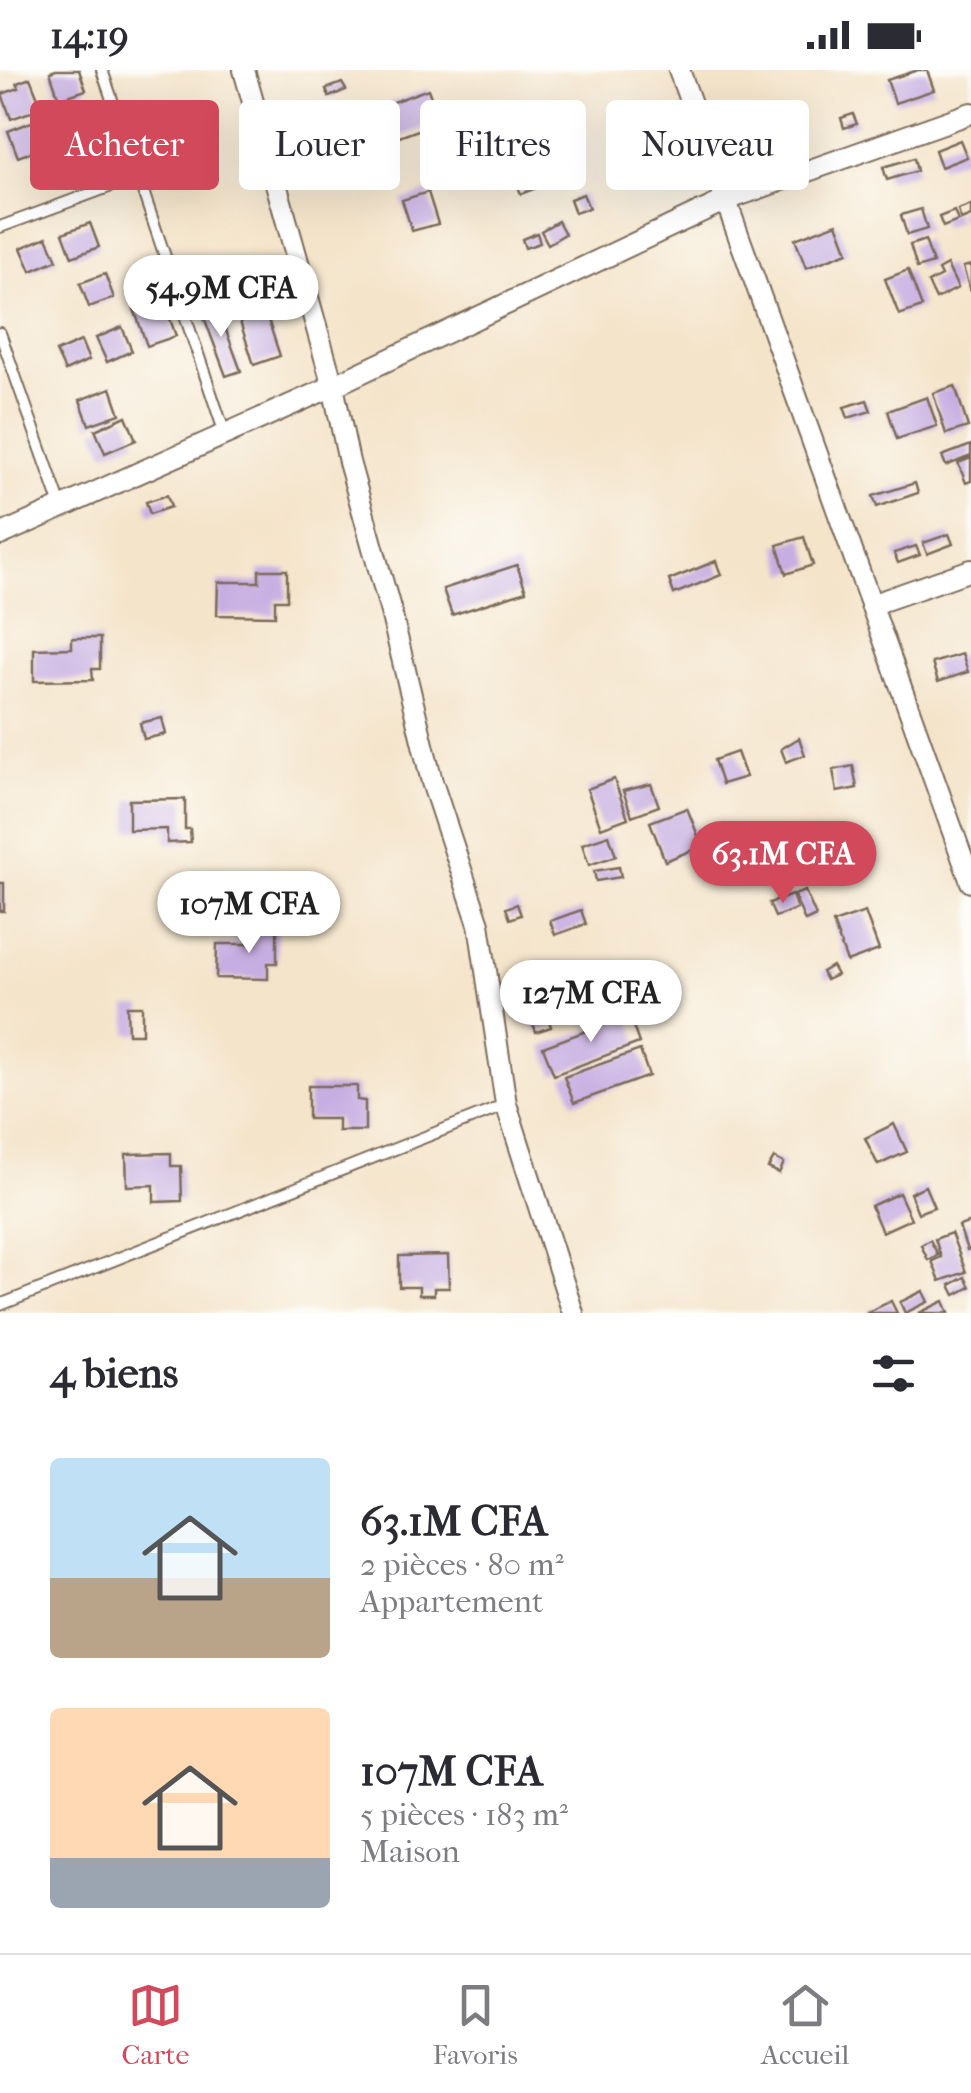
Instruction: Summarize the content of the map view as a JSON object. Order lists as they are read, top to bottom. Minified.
{"page":{"status":"14:19","chip":["Acheter","Louer","Filtres","Nouveau"],"price":["54.9M CFA","63.1M CFA","107M CFA","127M CFA"],"heading":"4 biens","list":[{"name":"63.1M CFA","note":"2 pièces · 80 m² · Appartement"},{"name":"107M CFA","note":"5 pièces · 183 m² · Maison"}],"tabs":["Carte","Favoris","Accueil"]}}
